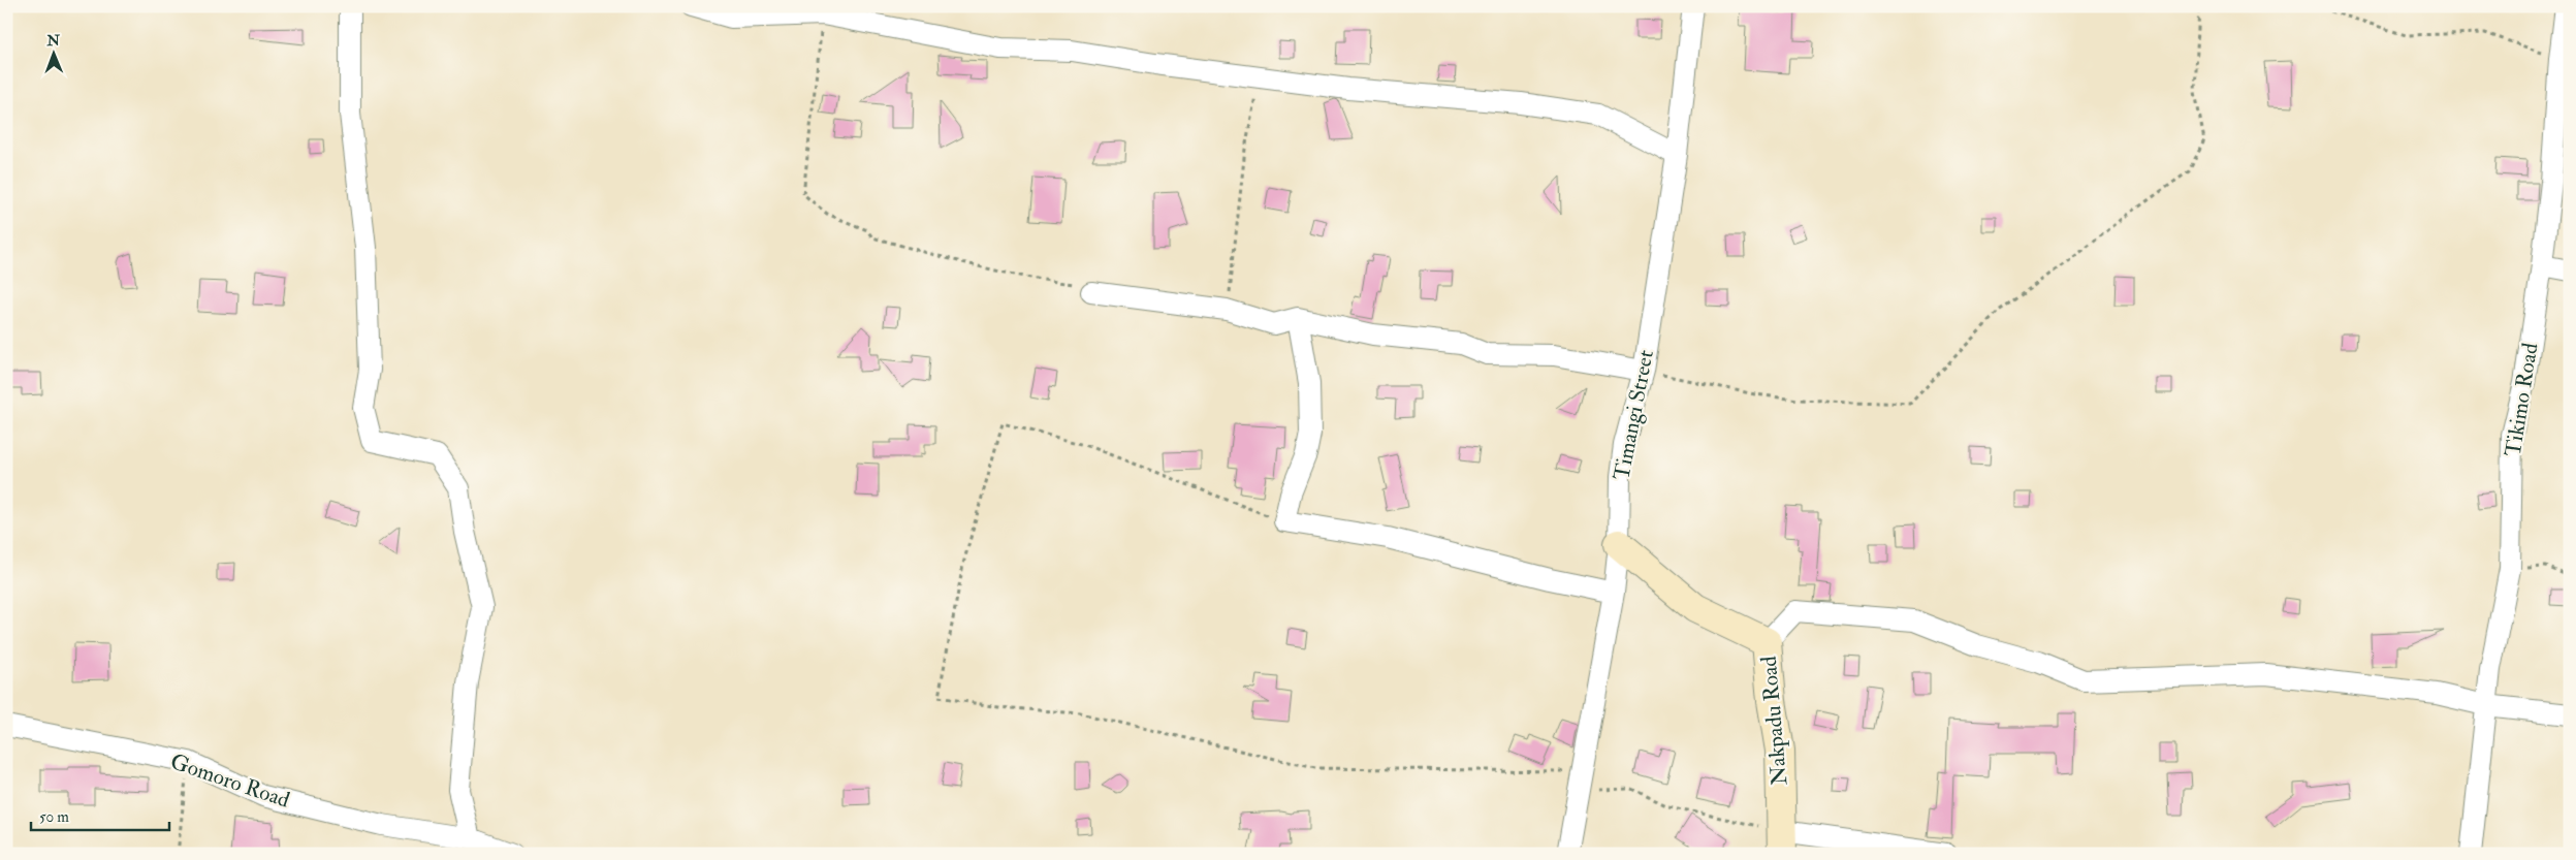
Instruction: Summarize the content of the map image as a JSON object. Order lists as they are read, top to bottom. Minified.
{"streets":{"street":["Tikimo Road","Timangi Street","Nakpadu Road","Gomoro Road"]},"crossings":[["Timangi Street","Nakpadu Road"]],"scale_bar":"50 m","north":"top"}
